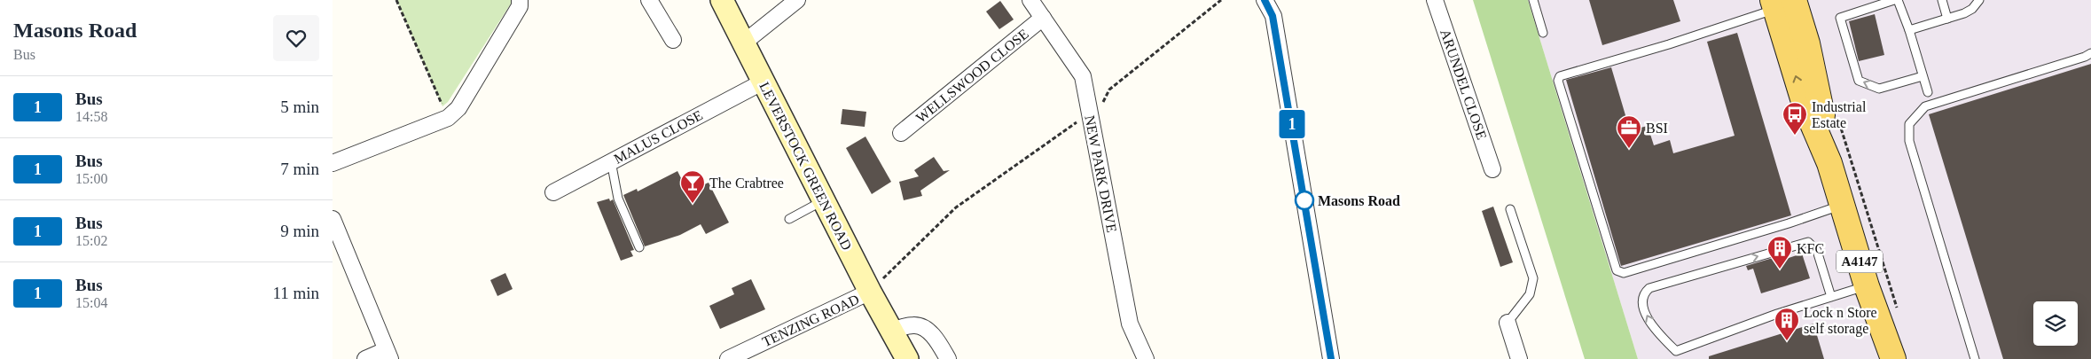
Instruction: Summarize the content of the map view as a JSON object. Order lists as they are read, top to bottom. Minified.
{"streets":{"main road":["A4147"],"street":["WELLSWOOD CLOSE","ARUNDEL CLOSE","MALUS CLOSE","LEVERSTOCK GREEN ROAD","NEW PARK DRIVE","TENZING ROAD"]},"crossings":[["WELLSWOOD CLOSE","NEW PARK DRIVE"],["MALUS CLOSE","LEVERSTOCK GREEN ROAD"],["LEVERSTOCK GREEN ROAD","TENZING ROAD"]],"places":{"bus stop":["Industrial Estate"],"office":["BSI"],"other":["Masons Road"],"bar":["The Crabtree"],"building":["KFC","Lock n Store self storage"]},"lines":["bus line 1"],"page":{"heading":["Masons Road","Bus"],"on_map":"1","list":[{"mark":"1","name":"Bus","note":"14:58","value":"5 min"},{"mark":"1","name":"Bus","note":"15:00","value":"7 min"},{"mark":"1","name":"Bus","note":"15:02","value":"9 min"},{"mark":"1","name":"Bus","note":"15:04","value":"11 min"}]}}
